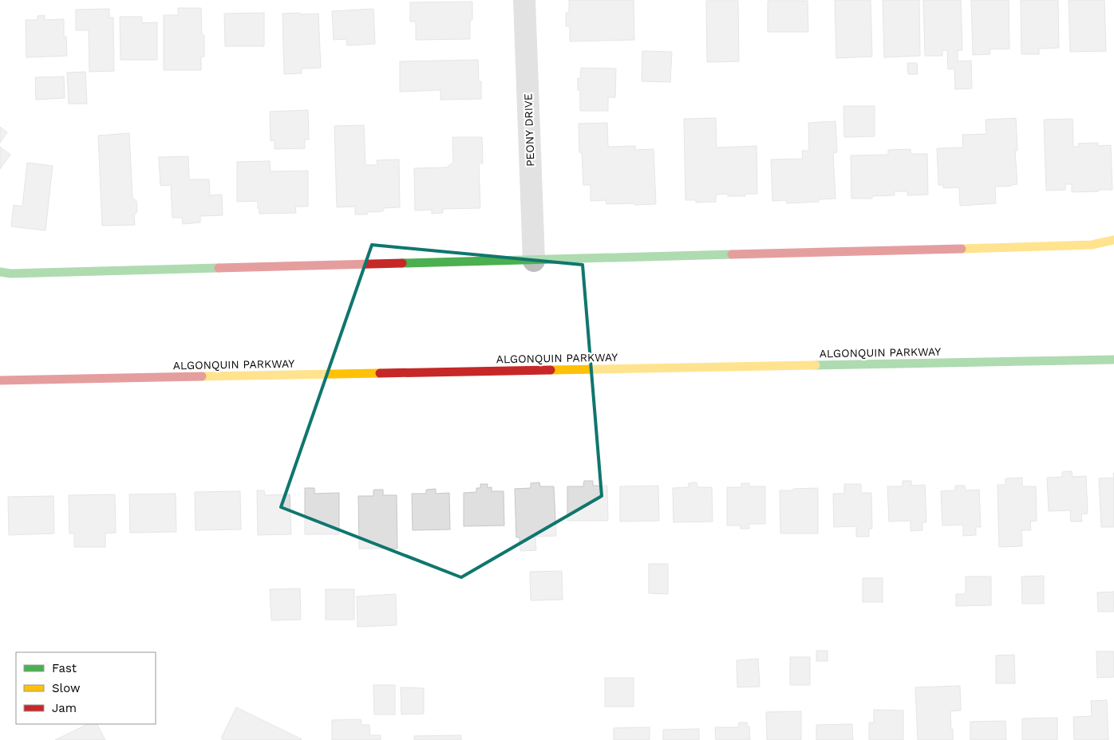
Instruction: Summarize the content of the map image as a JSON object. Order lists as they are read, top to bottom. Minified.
{"streets":{"street":["PEONY DRIVE","ALGONQUIN PARKWAY"]},"legend":["Fast","Slow","Jam"]}
